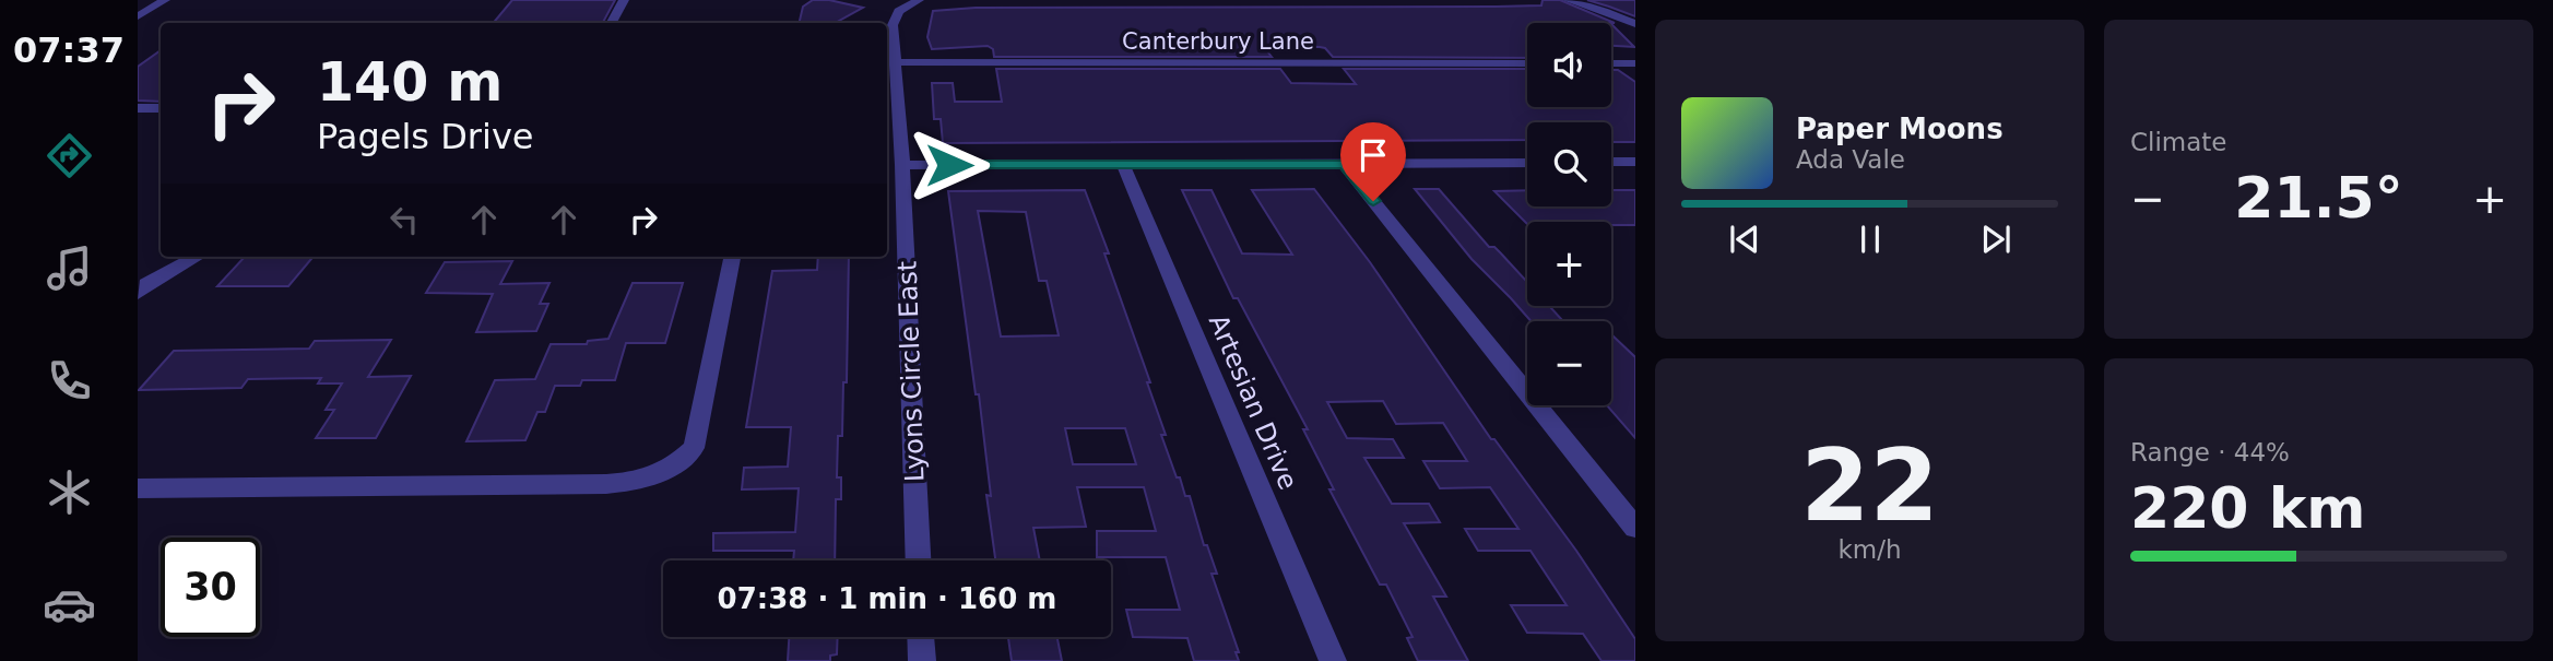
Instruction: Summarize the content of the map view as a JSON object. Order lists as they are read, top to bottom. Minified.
{"streets":{"street":["Canterbury Lane","Lyons Circle East","Artesian Drive"]},"crossings":[["Canterbury Lane","Lyons Circle East"]],"page":{"tabs":"07:37","tile":["Climate",["22","km/h"],["Range · 44%","220 km"]],"map_buttons":["+","−"],"turn":["140 m","Pagels Drive"],"song":["Paper Moons","Ada Vale"],"heat":["−","21.5°","+"],"limit":"30","trip":"07:38 · 1 min · 160 m"}}
